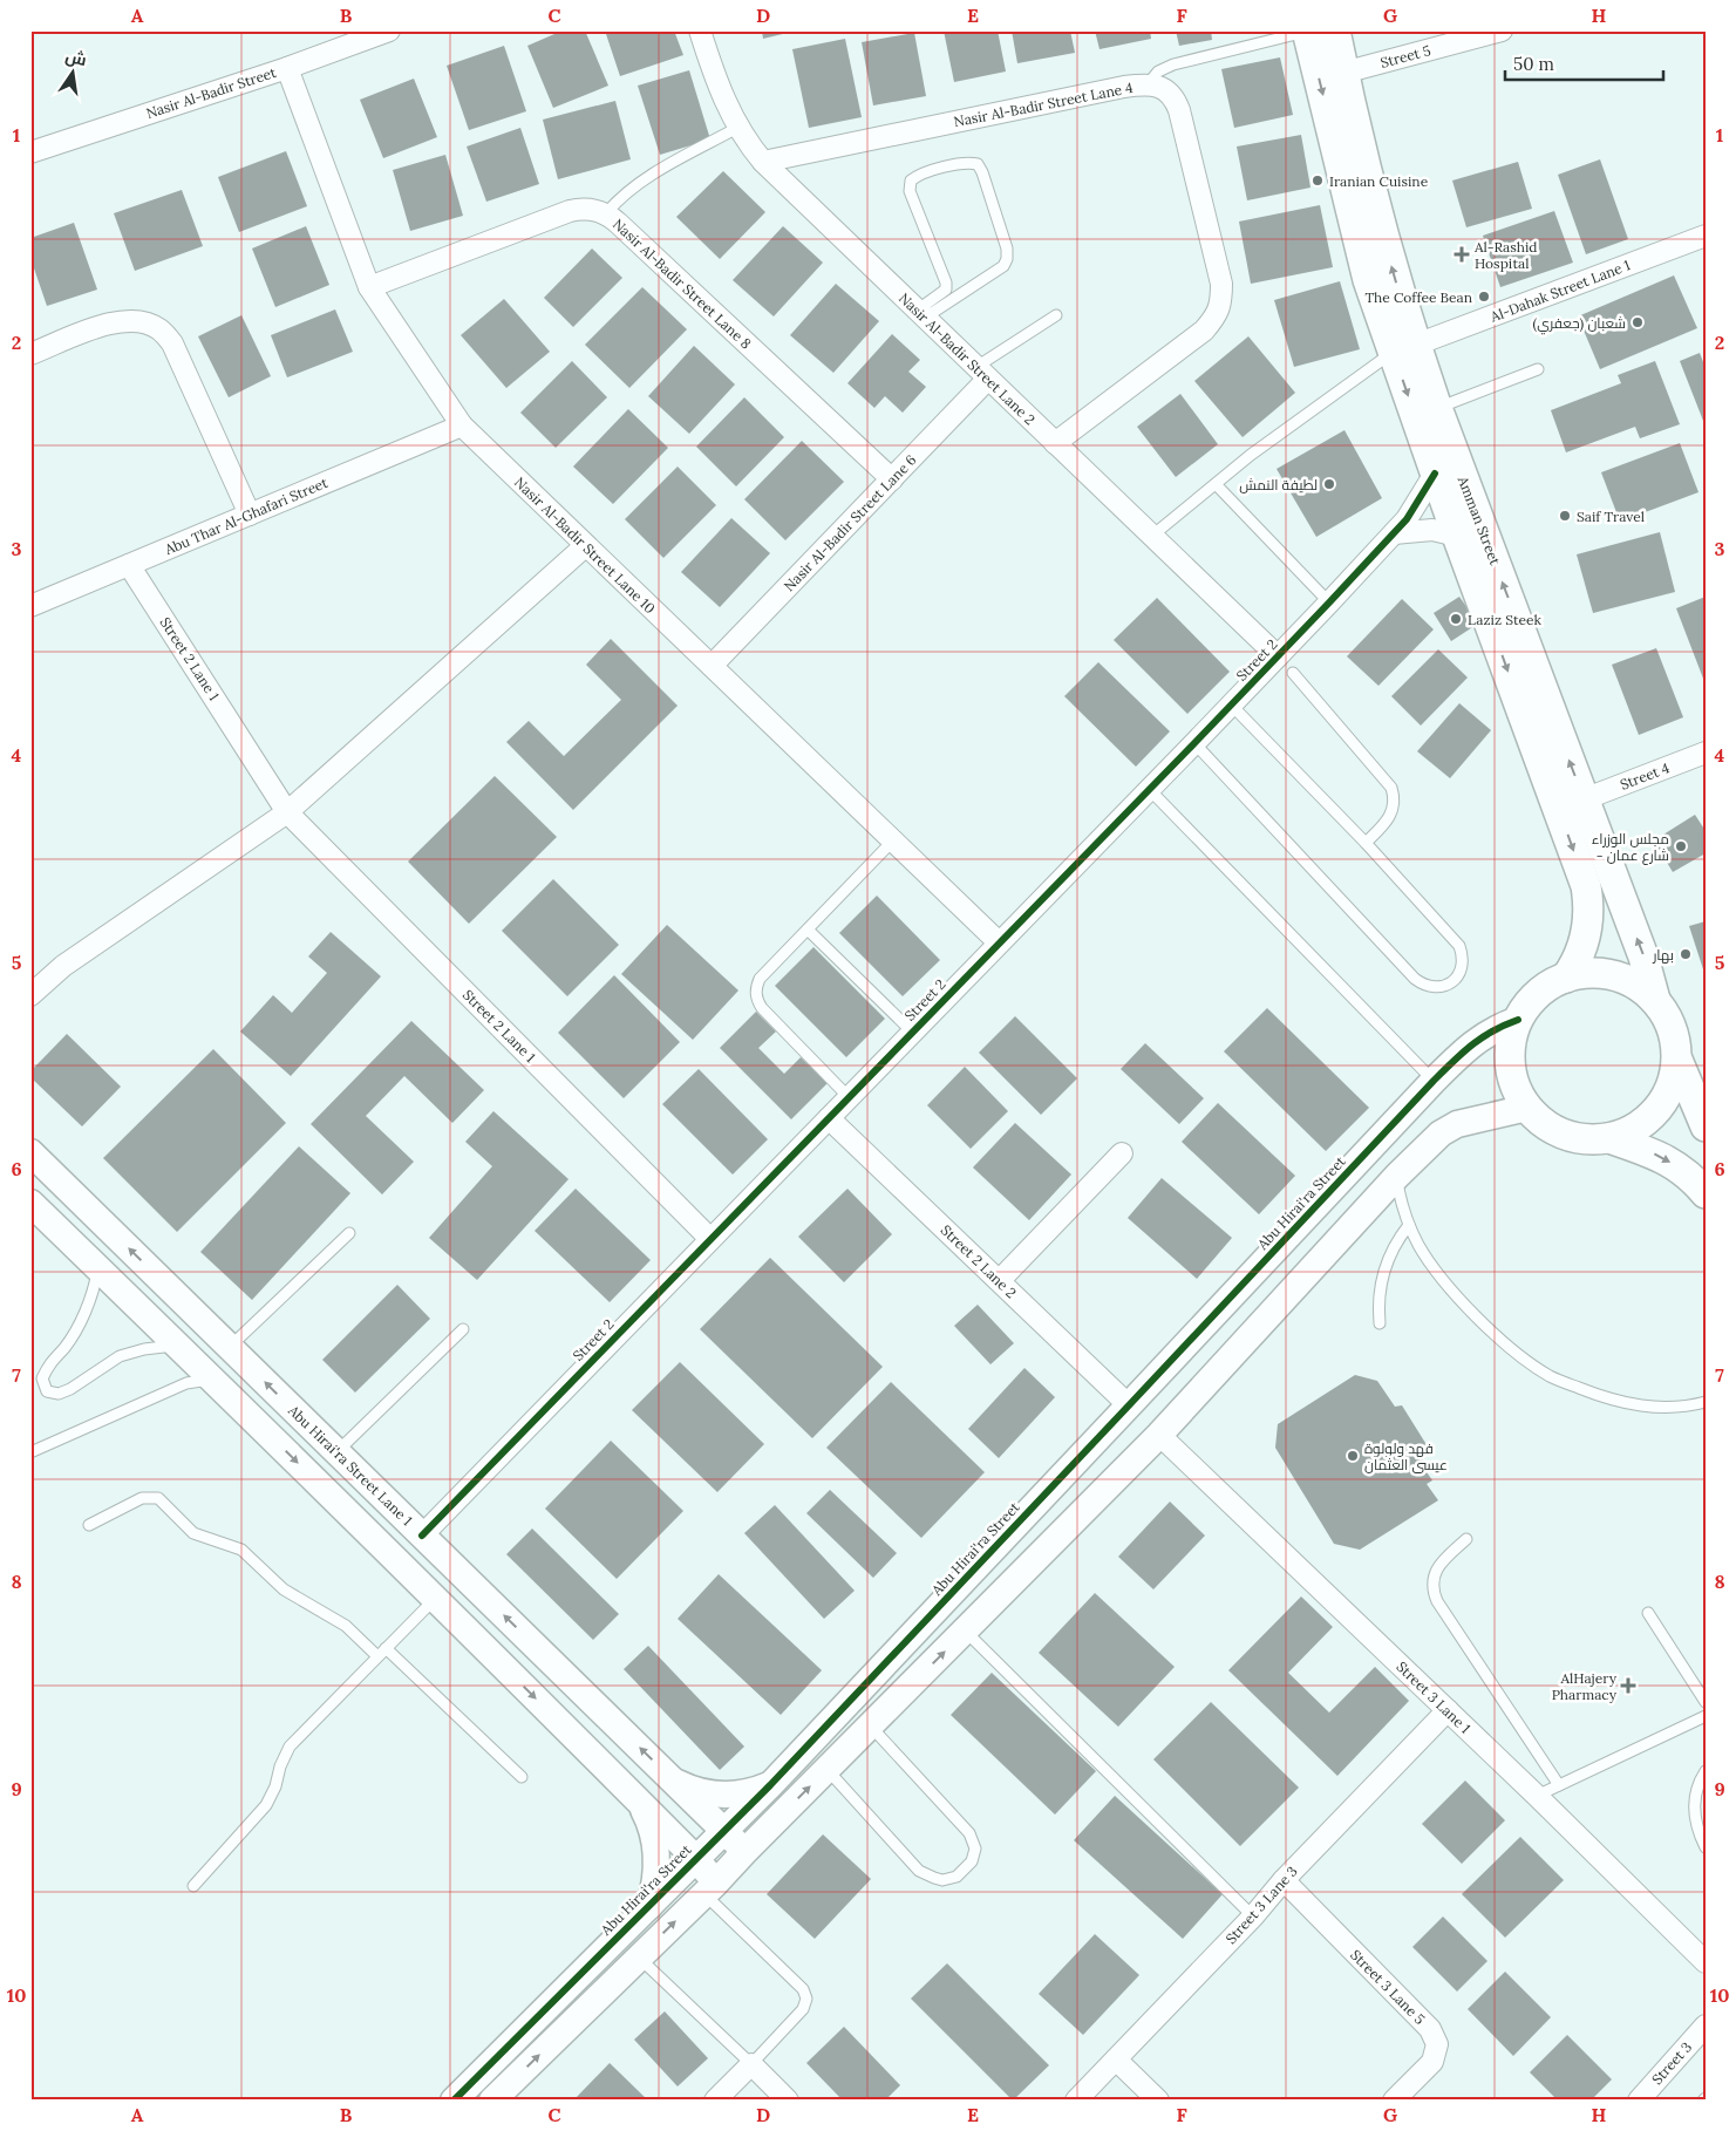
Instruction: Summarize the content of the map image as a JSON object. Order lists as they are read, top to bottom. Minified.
{"streets":{"main road":["Amman Street"],"street":["Street 5","Nasir Al-Badir Street","Nasir Al-Badir Street Lane 4","Nasir Al-Badir Street Lane 8","Al-Dahak Street Lane 1","Nasir Al-Badir Street Lane 2","Abu Thar Al-Ghafari Street","Nasir Al-Badir Street Lane 6","Nasir Al-Badir Street Lane 10","Street 2 Lane 1","Street 2","Street 4","Abu Hirai'ra Street","Street 2 Lane 2","Abu Hirai'ra Street Lane 1","Street 3 Lane 1","Street 3 Lane 3","Street 3 Lane 5","Street 3"]},"crossings":[["Street 5","Amman Street"],["Nasir Al-Badir Street","Nasir Al-Badir Street Lane 10"],["Nasir Al-Badir Street Lane 4","Nasir Al-Badir Street Lane 2"],["Nasir Al-Badir Street Lane 8","Nasir Al-Badir Street Lane 6"],["Nasir Al-Badir Street Lane 8","Nasir Al-Badir Street Lane 10"],["Al-Dahak Street Lane 1","Amman Street"],["Nasir Al-Badir Street Lane 2","Nasir Al-Badir Street Lane 6"],["Nasir Al-Badir Street Lane 2","Street 2"],["Abu Thar Al-Ghafari Street","Nasir Al-Badir Street Lane 10"],["Abu Thar Al-Ghafari Street","Street 2 Lane 1"],["Amman Street","Street 2"],["Amman Street","Street 4"],["Amman Street","Abu Hirai'ra Street"],["Nasir Al-Badir Street Lane 6","Nasir Al-Badir Street Lane 10"],["Nasir Al-Badir Street Lane 10","Street 2"],["Street 2 Lane 1","Street 2"],["Street 2","Street 2 Lane 2"],["Street 2","Abu Hirai'ra Street Lane 1"],["Abu Hirai'ra Street","Street 2 Lane 2"],["Abu Hirai'ra Street","Abu Hirai'ra Street Lane 1"],["Street 3 Lane 1","Street 3 Lane 3"],["Street 3 Lane 3","Street 3 Lane 5"]],"places":{"other":["Iranian Cuisine","The Coffee Bean","شعبان (جعفري)","لطيفة النمش","Saif Travel","Laziz Steek","مجلس الوزراء - شارع عمان","بهار","فهد ولولوة عيسى العثمان"],"health":["Al-Rashid Hospital","AlHajery Pharmacy"]},"scale_bar":"50 m","north":"top","grid":{"columns":["A","B","C","D","E","F","G","H"],"rows":["1","2","3","4","5","6","7","8","9","10"]}}
